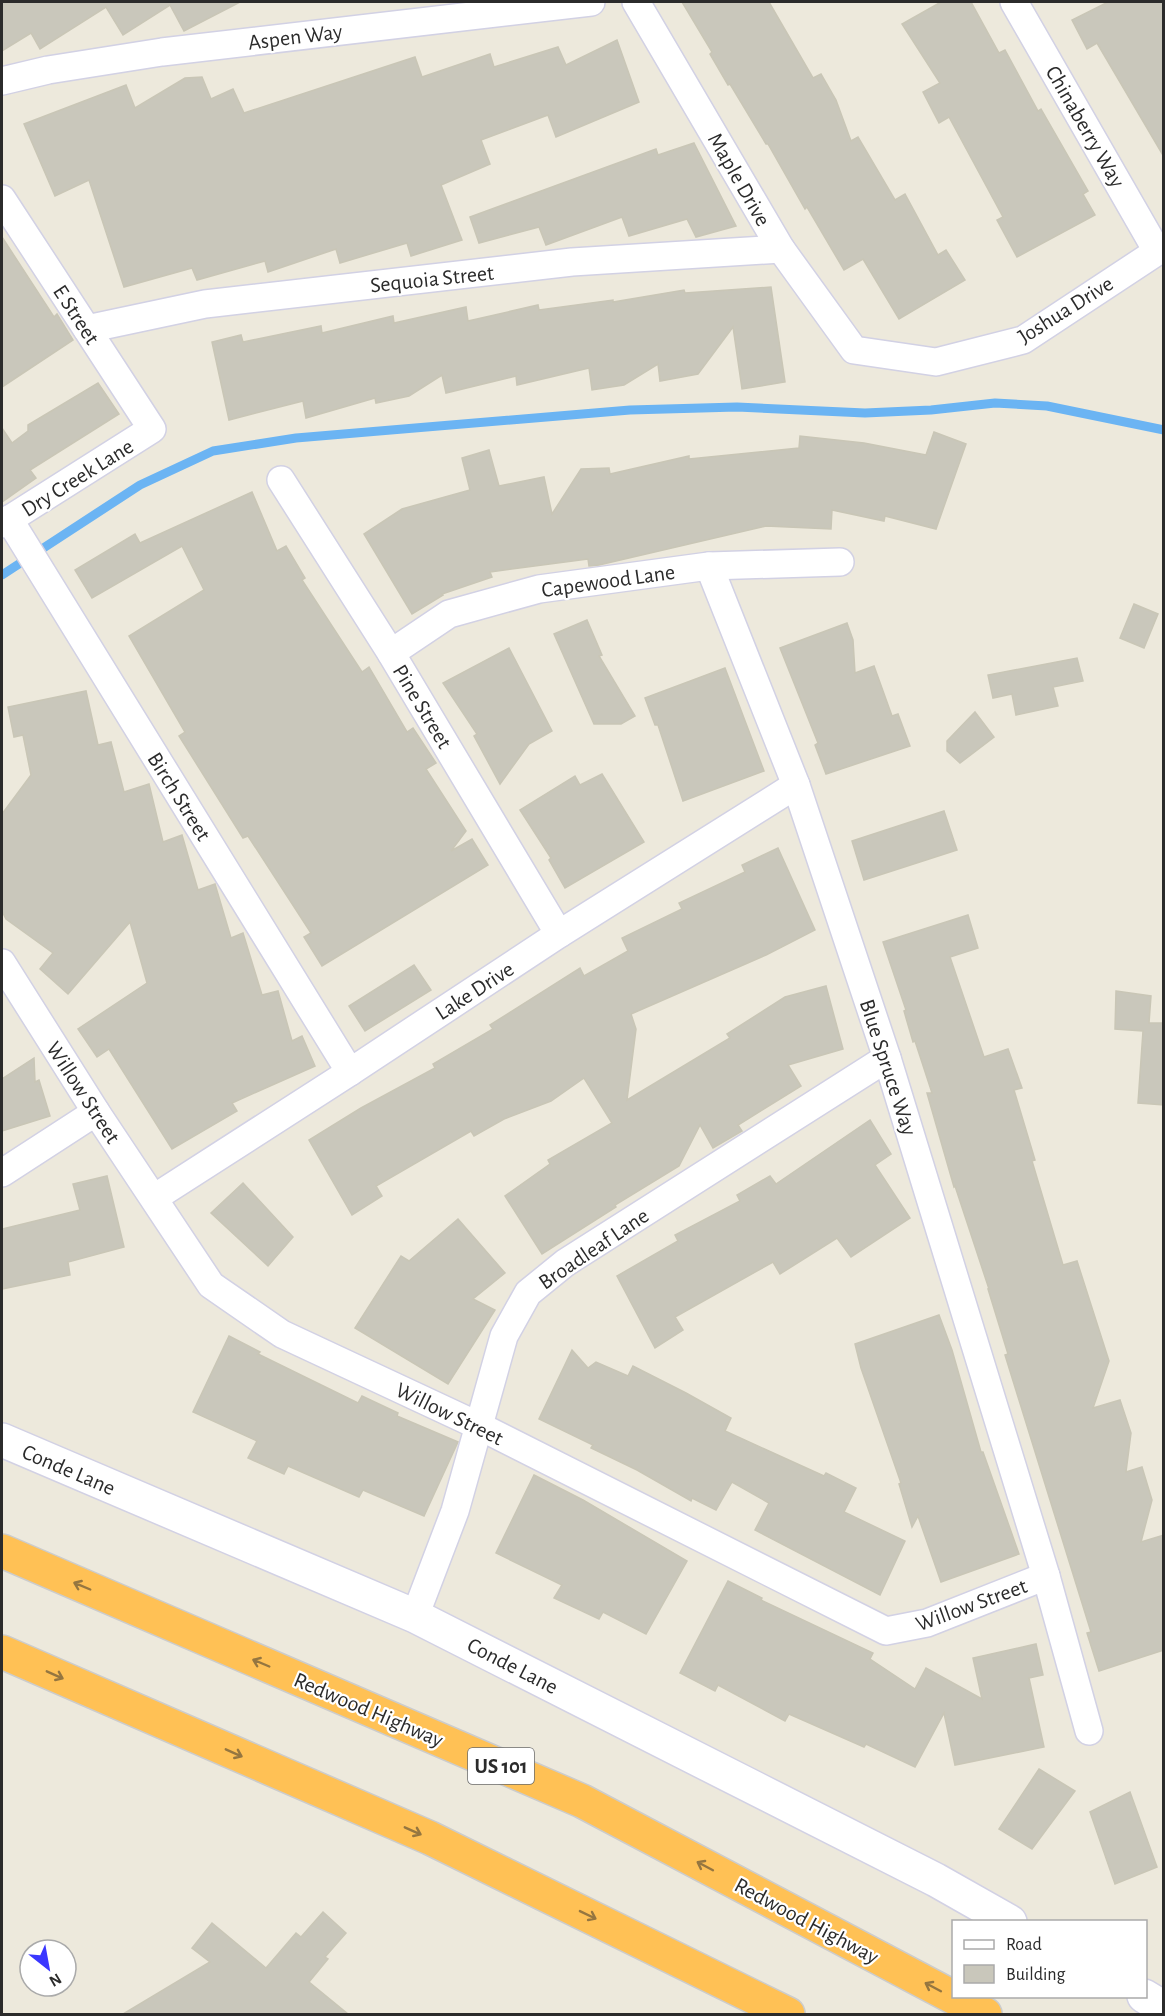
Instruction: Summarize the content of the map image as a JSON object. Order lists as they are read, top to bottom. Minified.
{"streets":{"highway":["Redwood Highway","US 101"],"street":["Aspen Way","Chinaberry Way","Maple Drive","Sequoia Street","Joshua Drive","E Street","Dry Creek Lane","Capewood Lane","Pine Street","Birch Street","Lake Drive","Blue Spruce Way","Willow Street","Broadleaf Lane","Conde Lane"]},"crossings":[["Chinaberry Way","Joshua Drive"],["Maple Drive","Sequoia Street"],["Maple Drive","Joshua Drive"],["Sequoia Street","E Street"],["E Street","Dry Creek Lane"],["Dry Creek Lane","Birch Street"],["Capewood Lane","Pine Street"],["Capewood Lane","Blue Spruce Way"],["Pine Street","Lake Drive"],["Birch Street","Lake Drive"],["Lake Drive","Blue Spruce Way"],["Lake Drive","Willow Street"],["Blue Spruce Way","Willow Street"],["Blue Spruce Way","Broadleaf Lane"],["Willow Street","Broadleaf Lane"],["Broadleaf Lane","Conde Lane"]],"legend":["Road","Building"],"north":"bottom right"}
